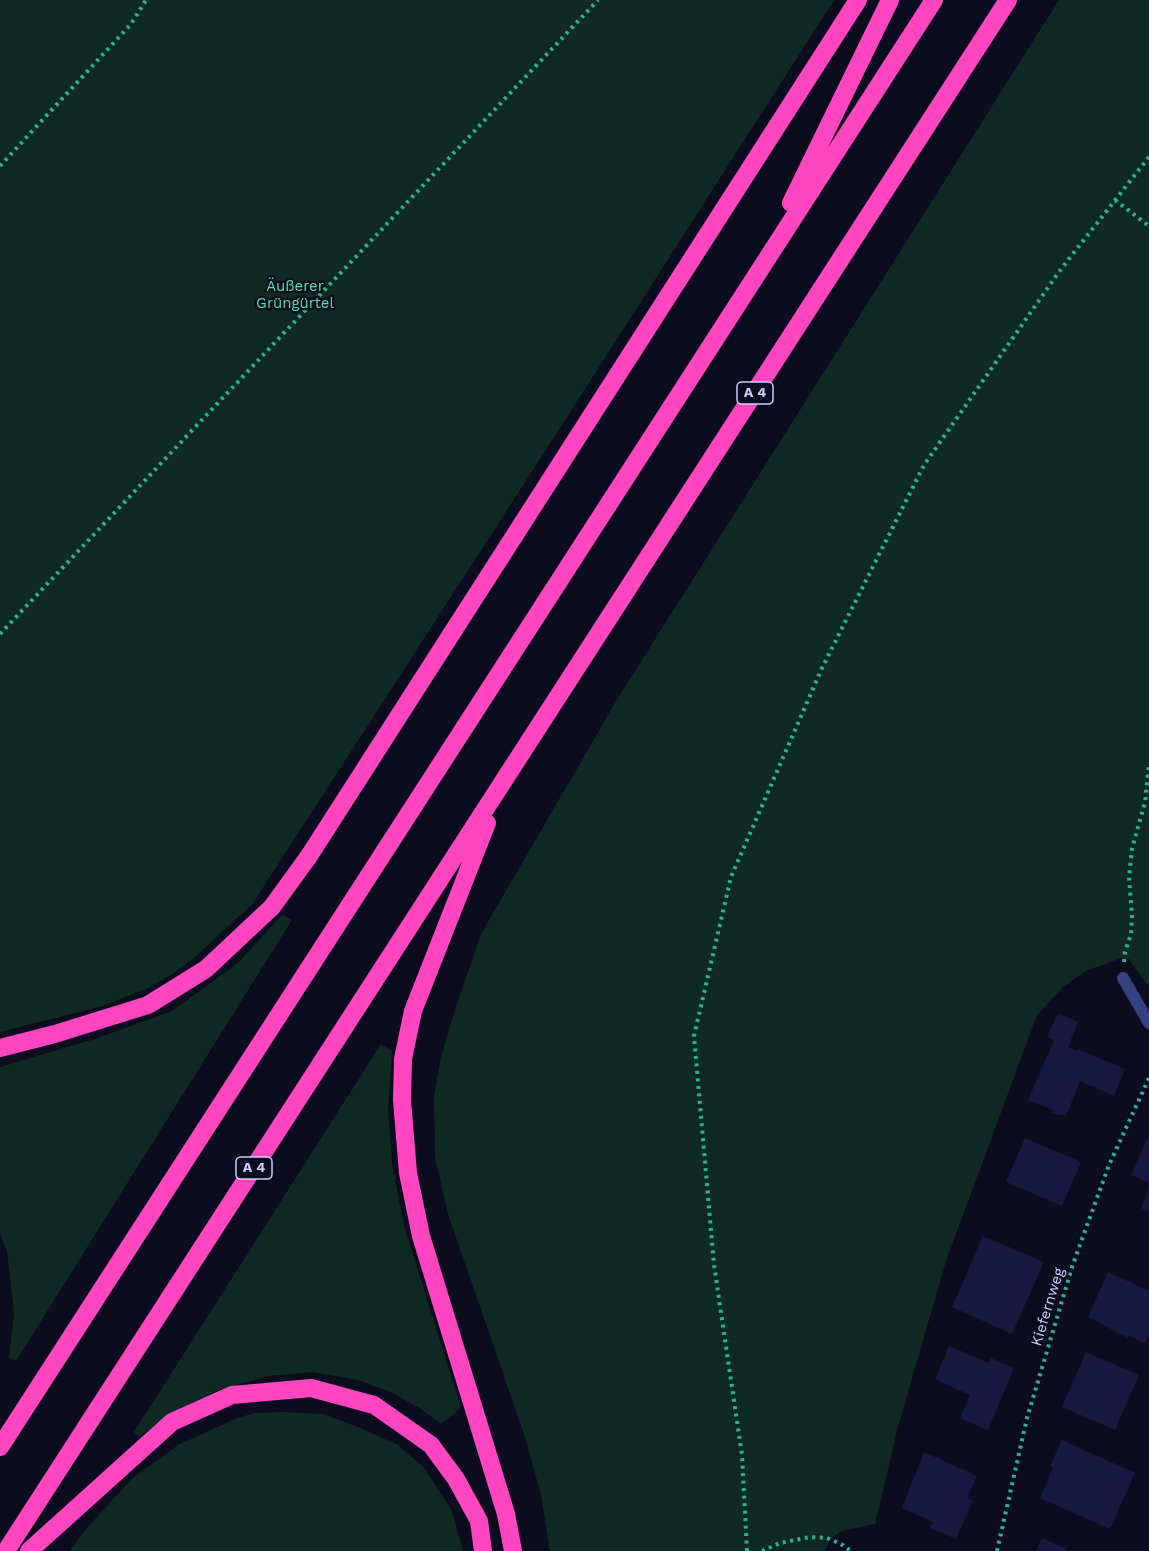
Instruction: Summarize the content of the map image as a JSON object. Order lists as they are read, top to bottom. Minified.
{"streets":{"highway":["A 4"],"path":["Kiefernweg"]},"parks":["Äußerer Grüngürtel"]}
